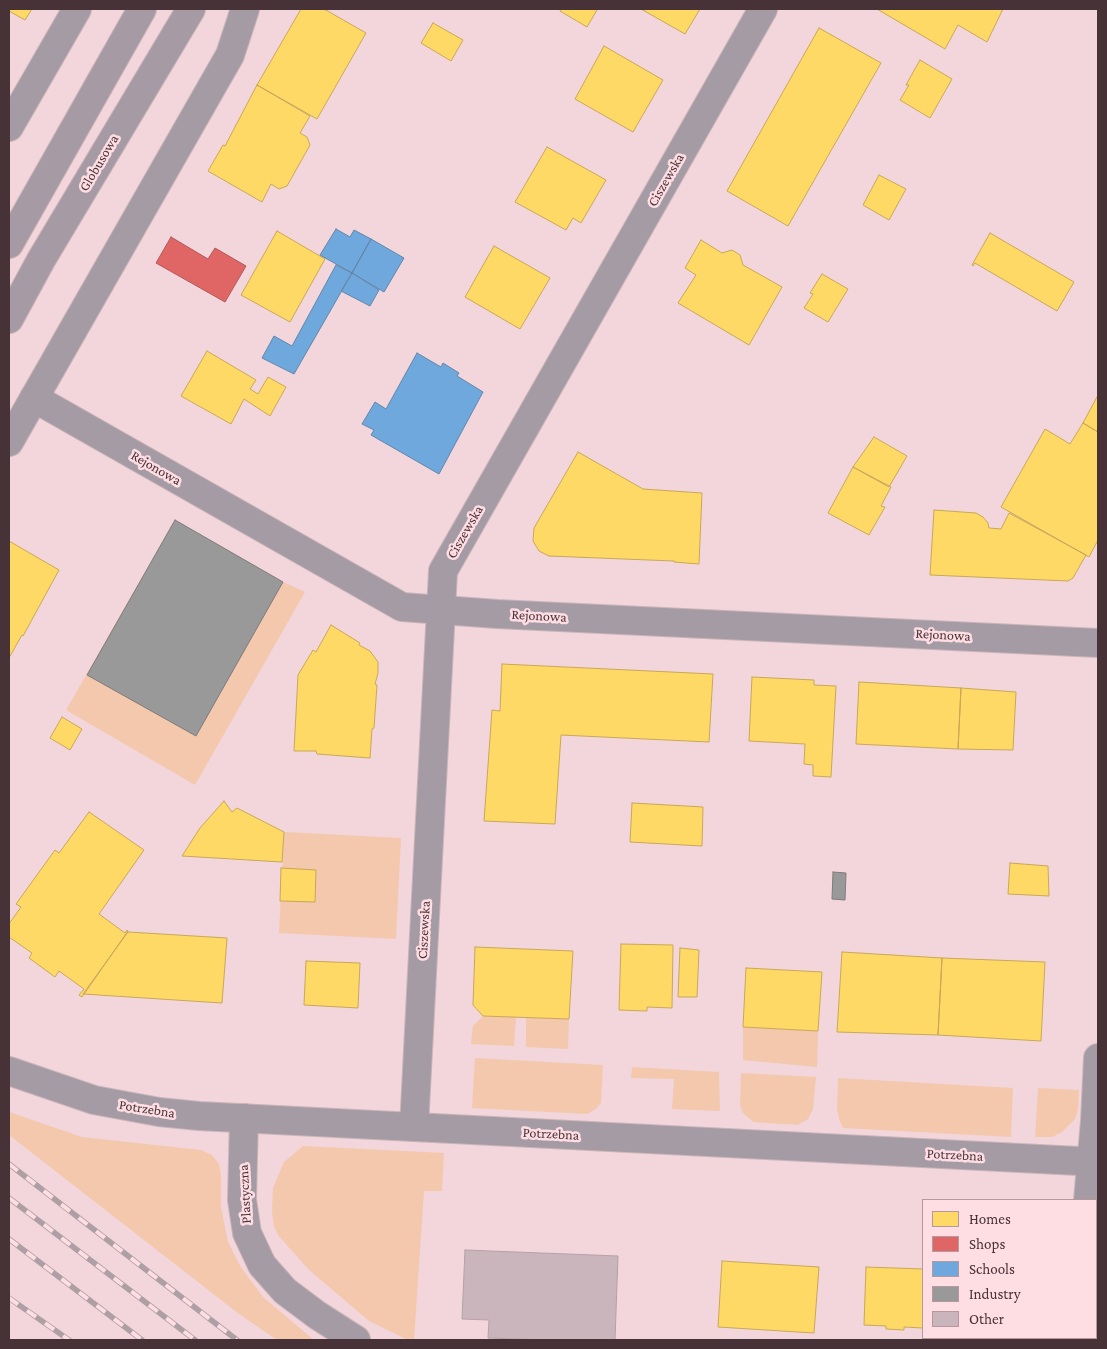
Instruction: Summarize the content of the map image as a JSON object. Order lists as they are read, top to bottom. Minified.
{"streets":{"main road":["Globusowa"],"street":["Ciszewska","Rejonowa","Potrzebna","Plastyczna"]},"crossings":[["Ciszewska","Rejonowa"],["Ciszewska","Potrzebna"],["Potrzebna","Plastyczna"]],"legend":["Homes","Shops","Schools","Industry","Other"]}
